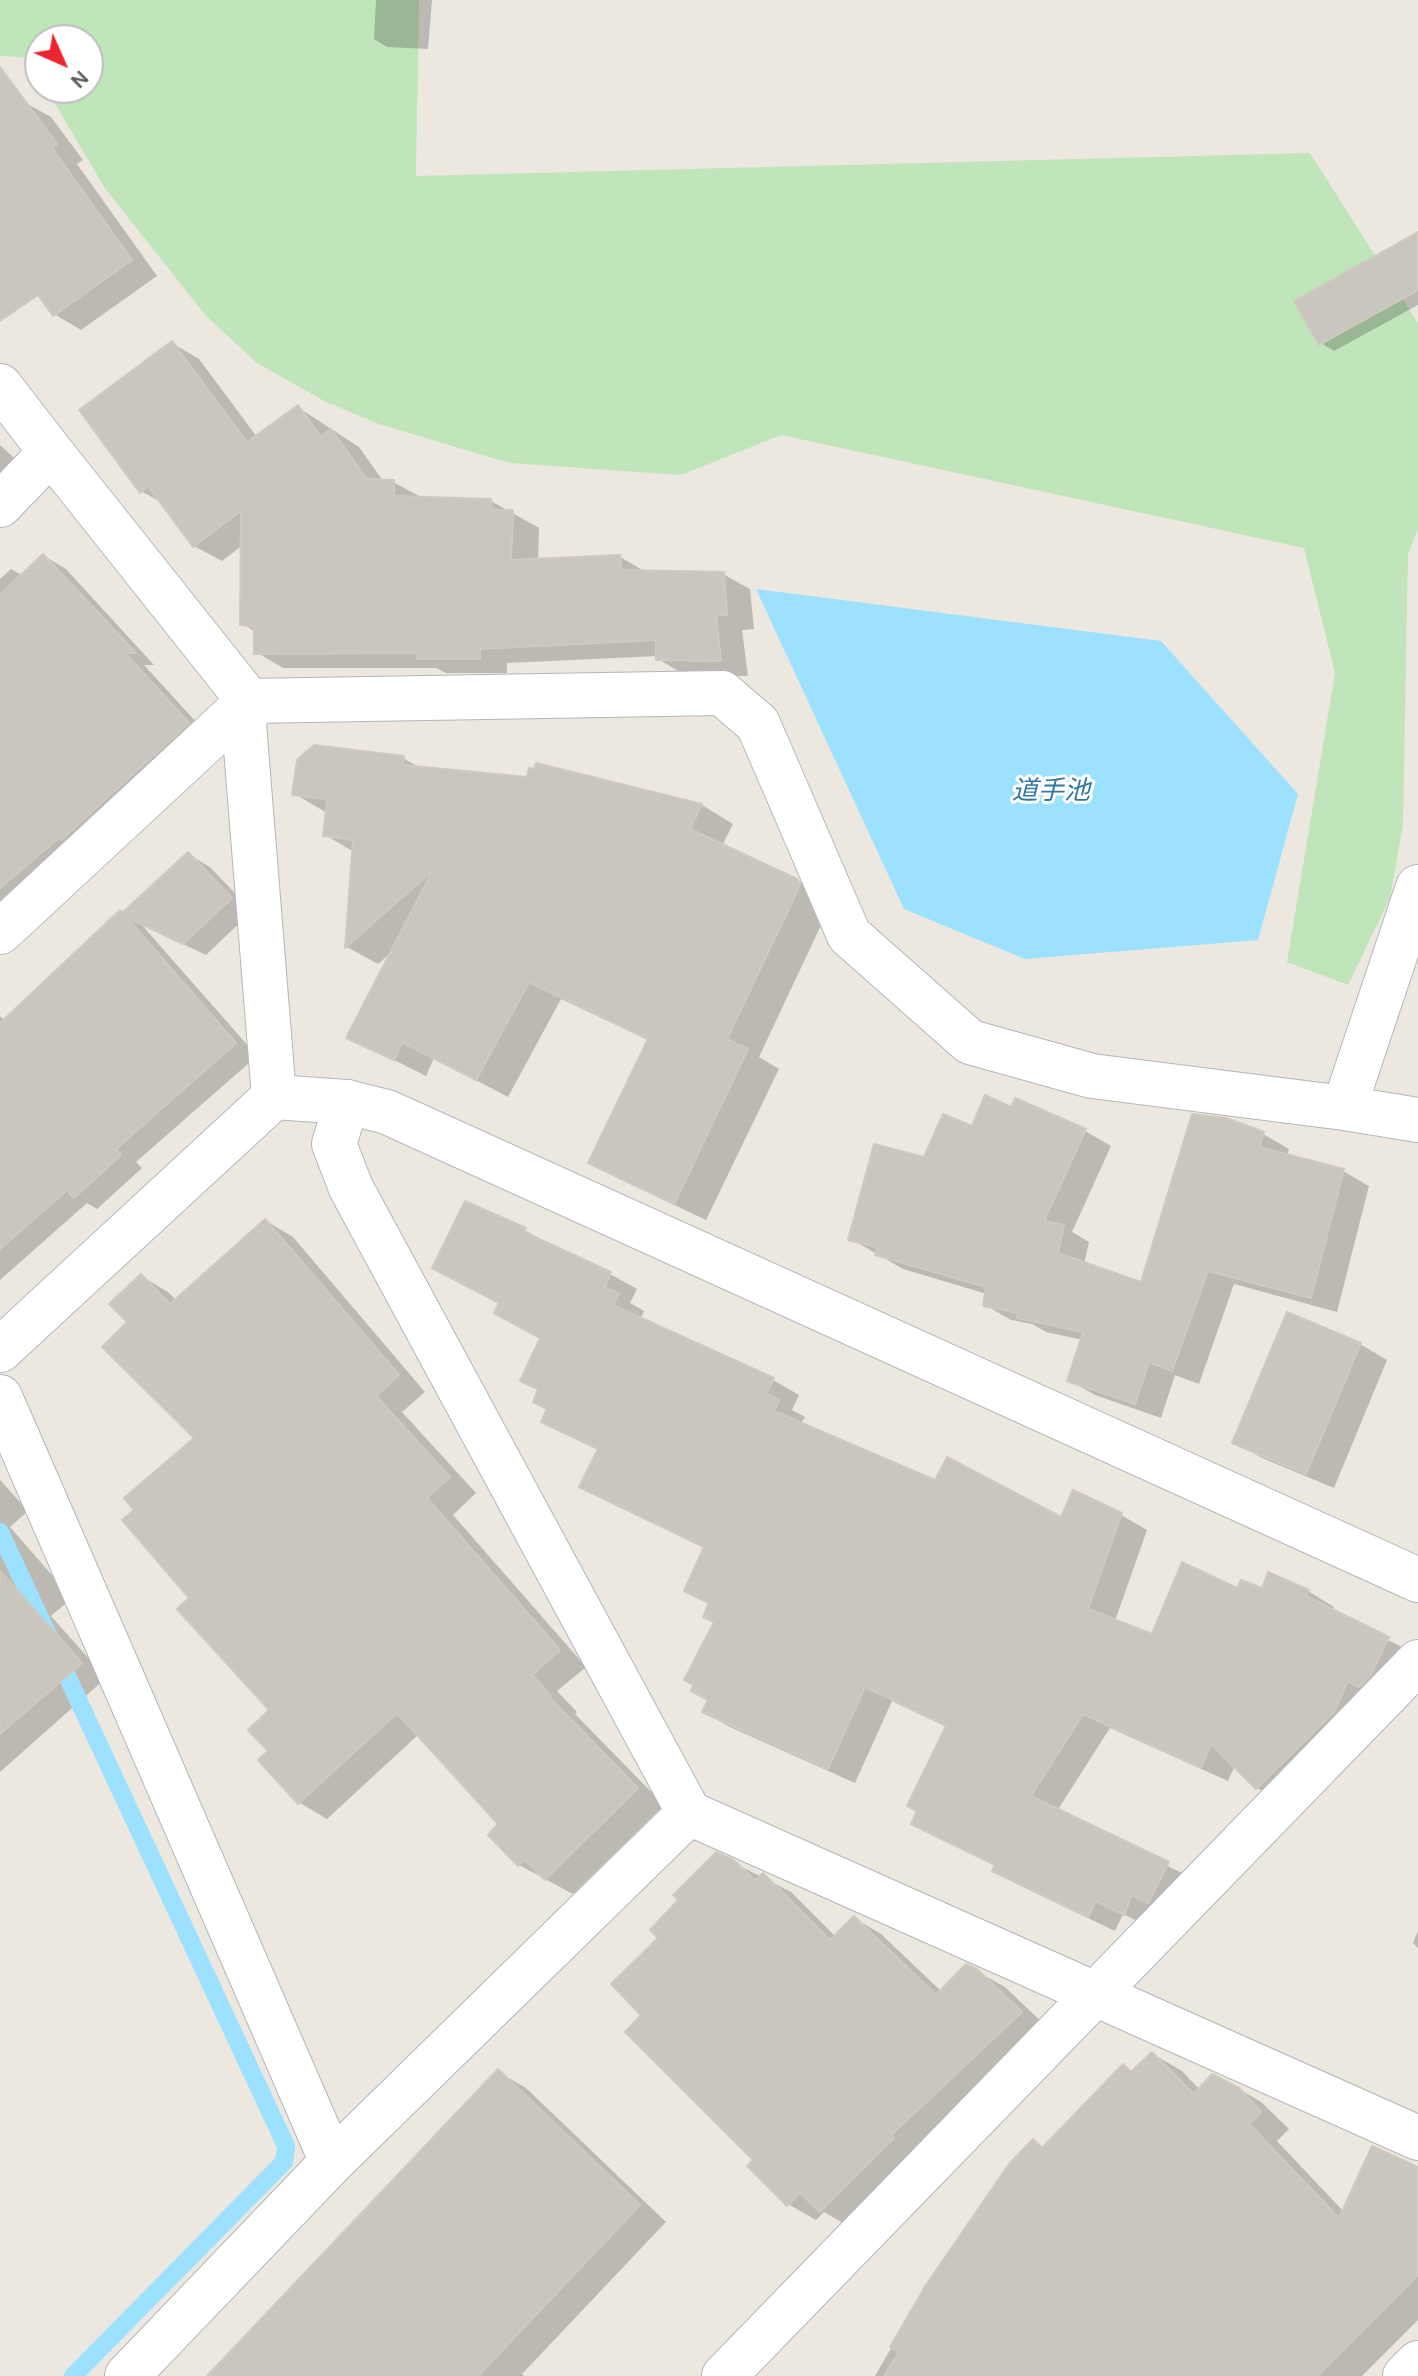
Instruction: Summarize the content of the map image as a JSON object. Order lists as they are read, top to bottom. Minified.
{"water":["道手池"],"north":"bottom right"}
